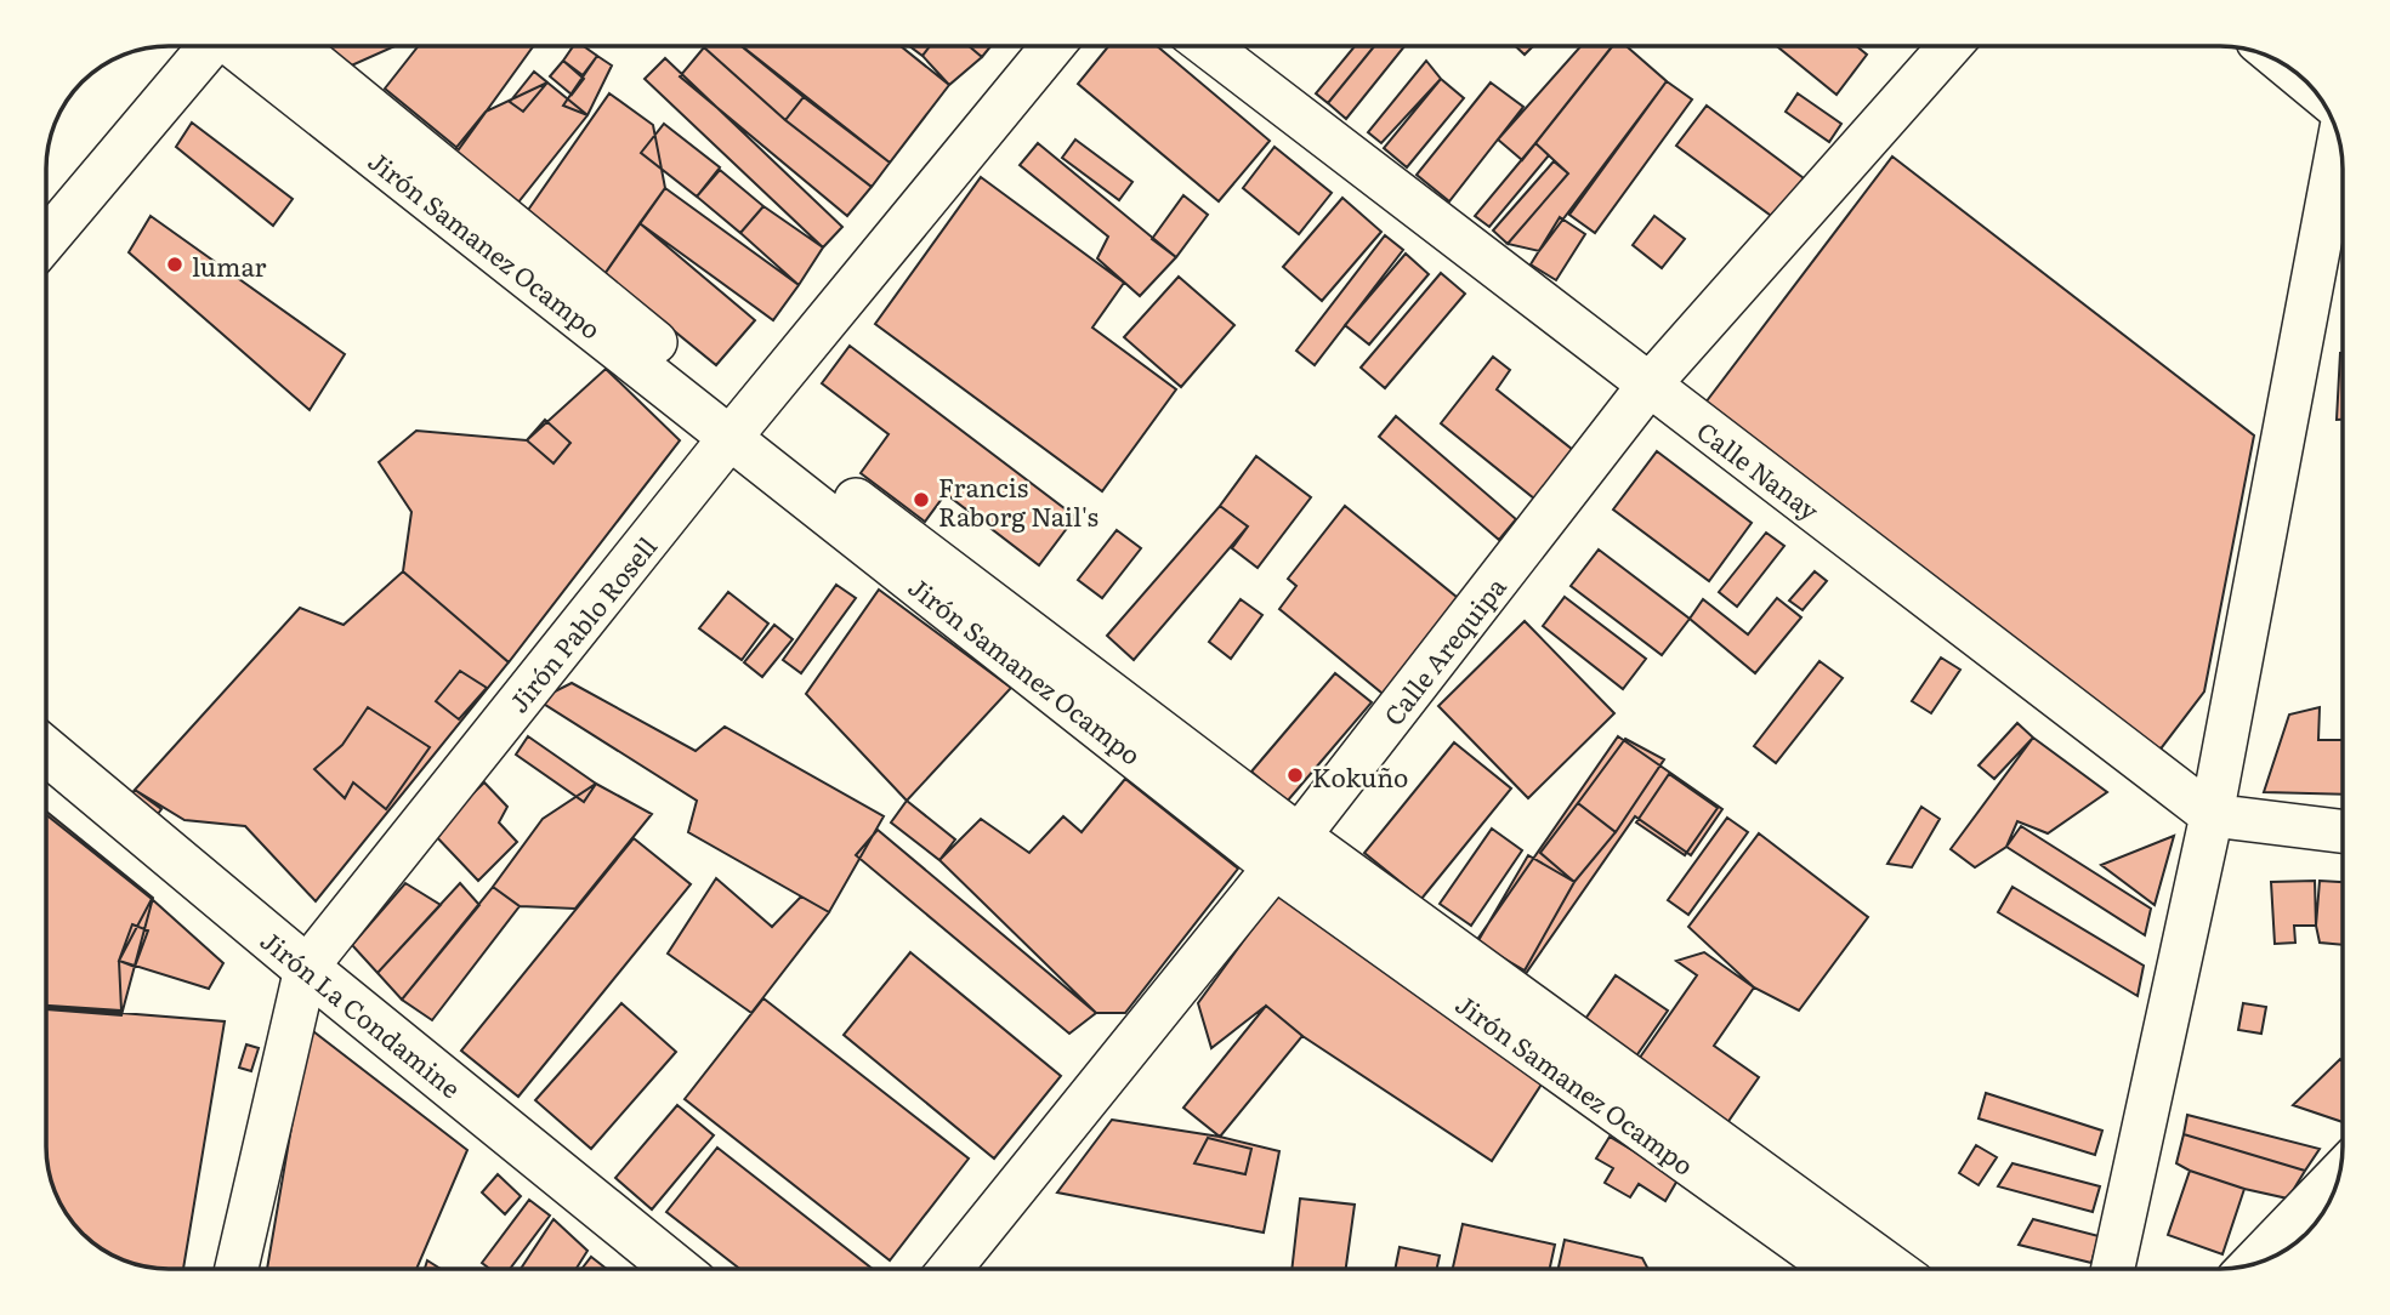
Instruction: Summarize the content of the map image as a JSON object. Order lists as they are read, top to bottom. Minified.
{"streets":{"main road":["Jirón La Condamine"],"street":["Jirón Samanez Ocampo","Calle Nanay","Jirón Pablo Rosell","Calle Arequipa"]},"crossings":[["Jirón Samanez Ocampo","Jirón Pablo Rosell"],["Jirón Samanez Ocampo","Calle Arequipa"],["Calle Nanay","Calle Arequipa"],["Jirón Pablo Rosell","Jirón La Condamine"]],"places":["lumar","Francis Raborg Nail's","Kokuño"]}
